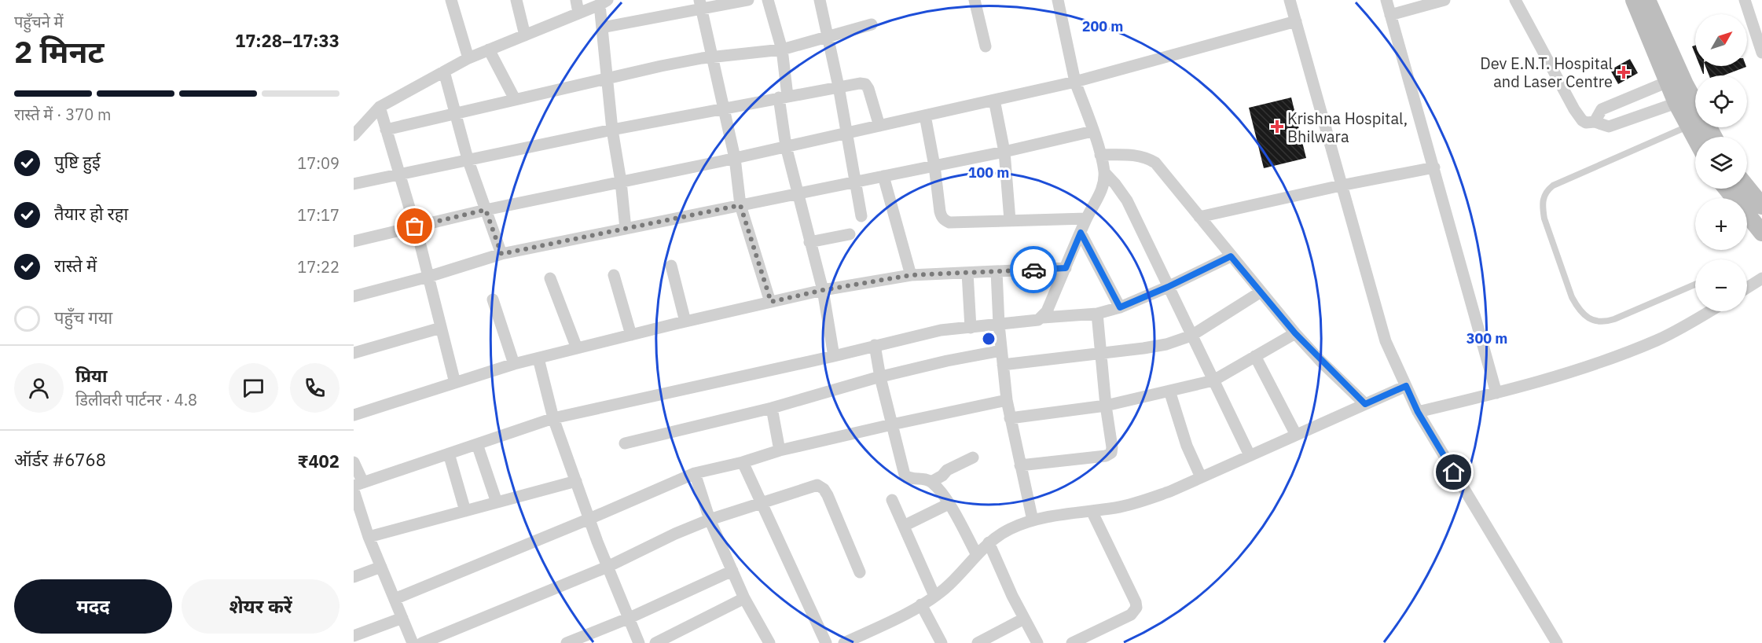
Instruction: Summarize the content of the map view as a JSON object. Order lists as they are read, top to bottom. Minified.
{"places":{"health":["Dev E.N.T. Hospital and Laser Centre","Krishna Hospital, Bhilwara"]},"north":"top right","page":{"heading":["2 मिनट","पहुँचने में","17:28–17:33"],"panel":["प्रिया","डिलीवरी पार्टनर · 4.8","ऑर्डर #6768","₹402"],"map_buttons":["+","−"],"bar":"रास्ते में · 370 m","list":[["पुष्टि हुई","17:09"],["तैयार हो रहा","17:17"],["रास्ते में","17:22"],"पहुँच गया"],"buttons":["मदद","शेयर करें"]},"rings":["200 m","100 m","300 m"]}
